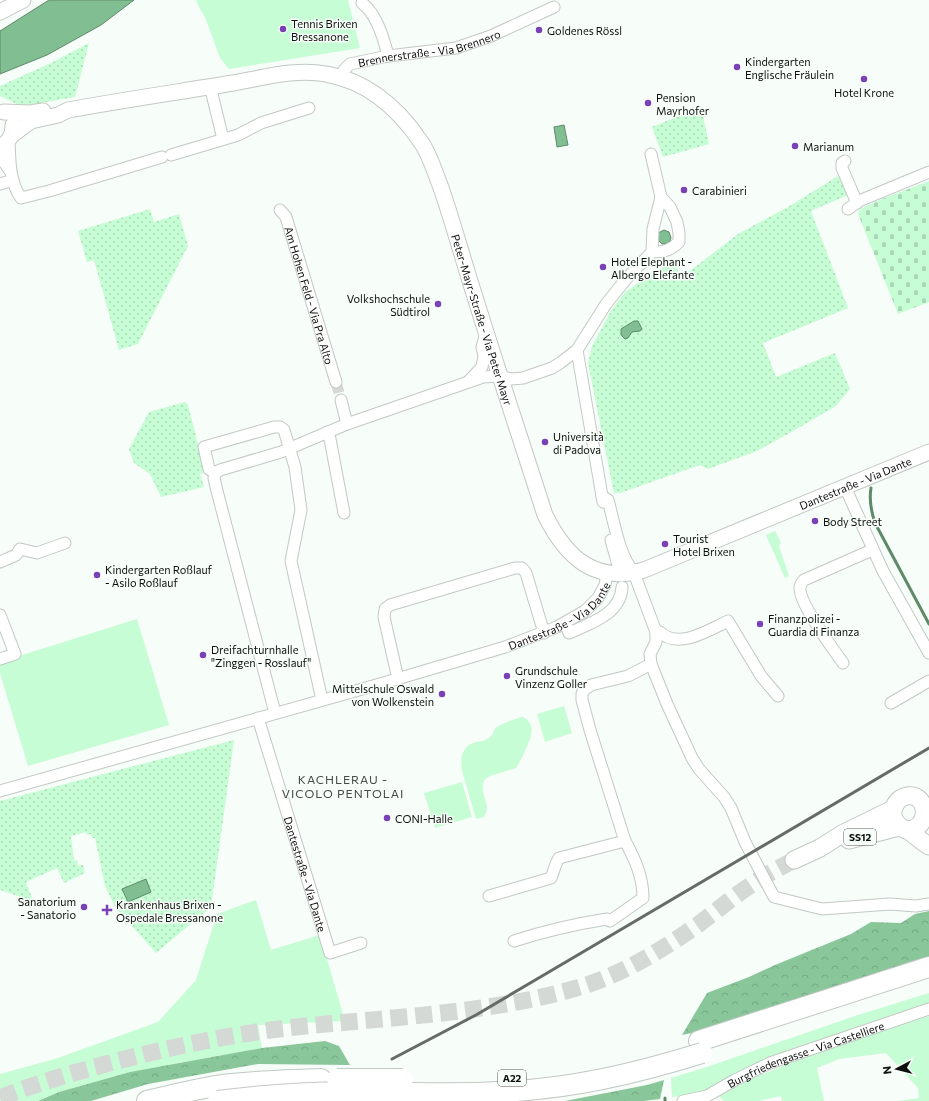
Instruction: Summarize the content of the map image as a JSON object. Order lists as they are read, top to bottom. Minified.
{"streets":{"highway":["A22"],"main road":["Peter-Mayr-Straße - Via Peter Mayr","Dantestraße - Via Dante","SS12"],"street":["Brennerstraße - Via Brennero","Am Hohen Feld - Via Pra Alto","Burgfriedengasse - Via Castelliere"]},"crossings":[["Brennerstraße - Via Brennero","Peter-Mayr-Straße - Via Peter Mayr"],["Peter-Mayr-Straße - Via Peter Mayr","Dantestraße - Via Dante"]],"districts":["KACHLERAU - VICOLO PENTOLAI"],"places":{"other":["Tennis Brixen Bressanone","Goldenes Rössl","Kindergarten Englische Fräulein","Hotel Krone","Pension Mayrhofer","Marianum","Carabinieri","Hotel Elephant - Albergo Elefante","Volkshochschule Südtirol","Università di Padova","Body Street","Tourist Hotel Brixen","Kindergarten Roßlauf - Asilo Roßlauf","Finanzpolizei - Guardia di Finanza","Dreifachturnhalle \"Zinggen - Rosslauf\"","Grundschule Vinzenz Goller","Mittelschule Oswald von Wolkenstein","CONI-Halle","Sanatorium - Sanatorio"],"health":["Krankenhaus Brixen - Ospedale Bressanone"]},"north":"left"}
